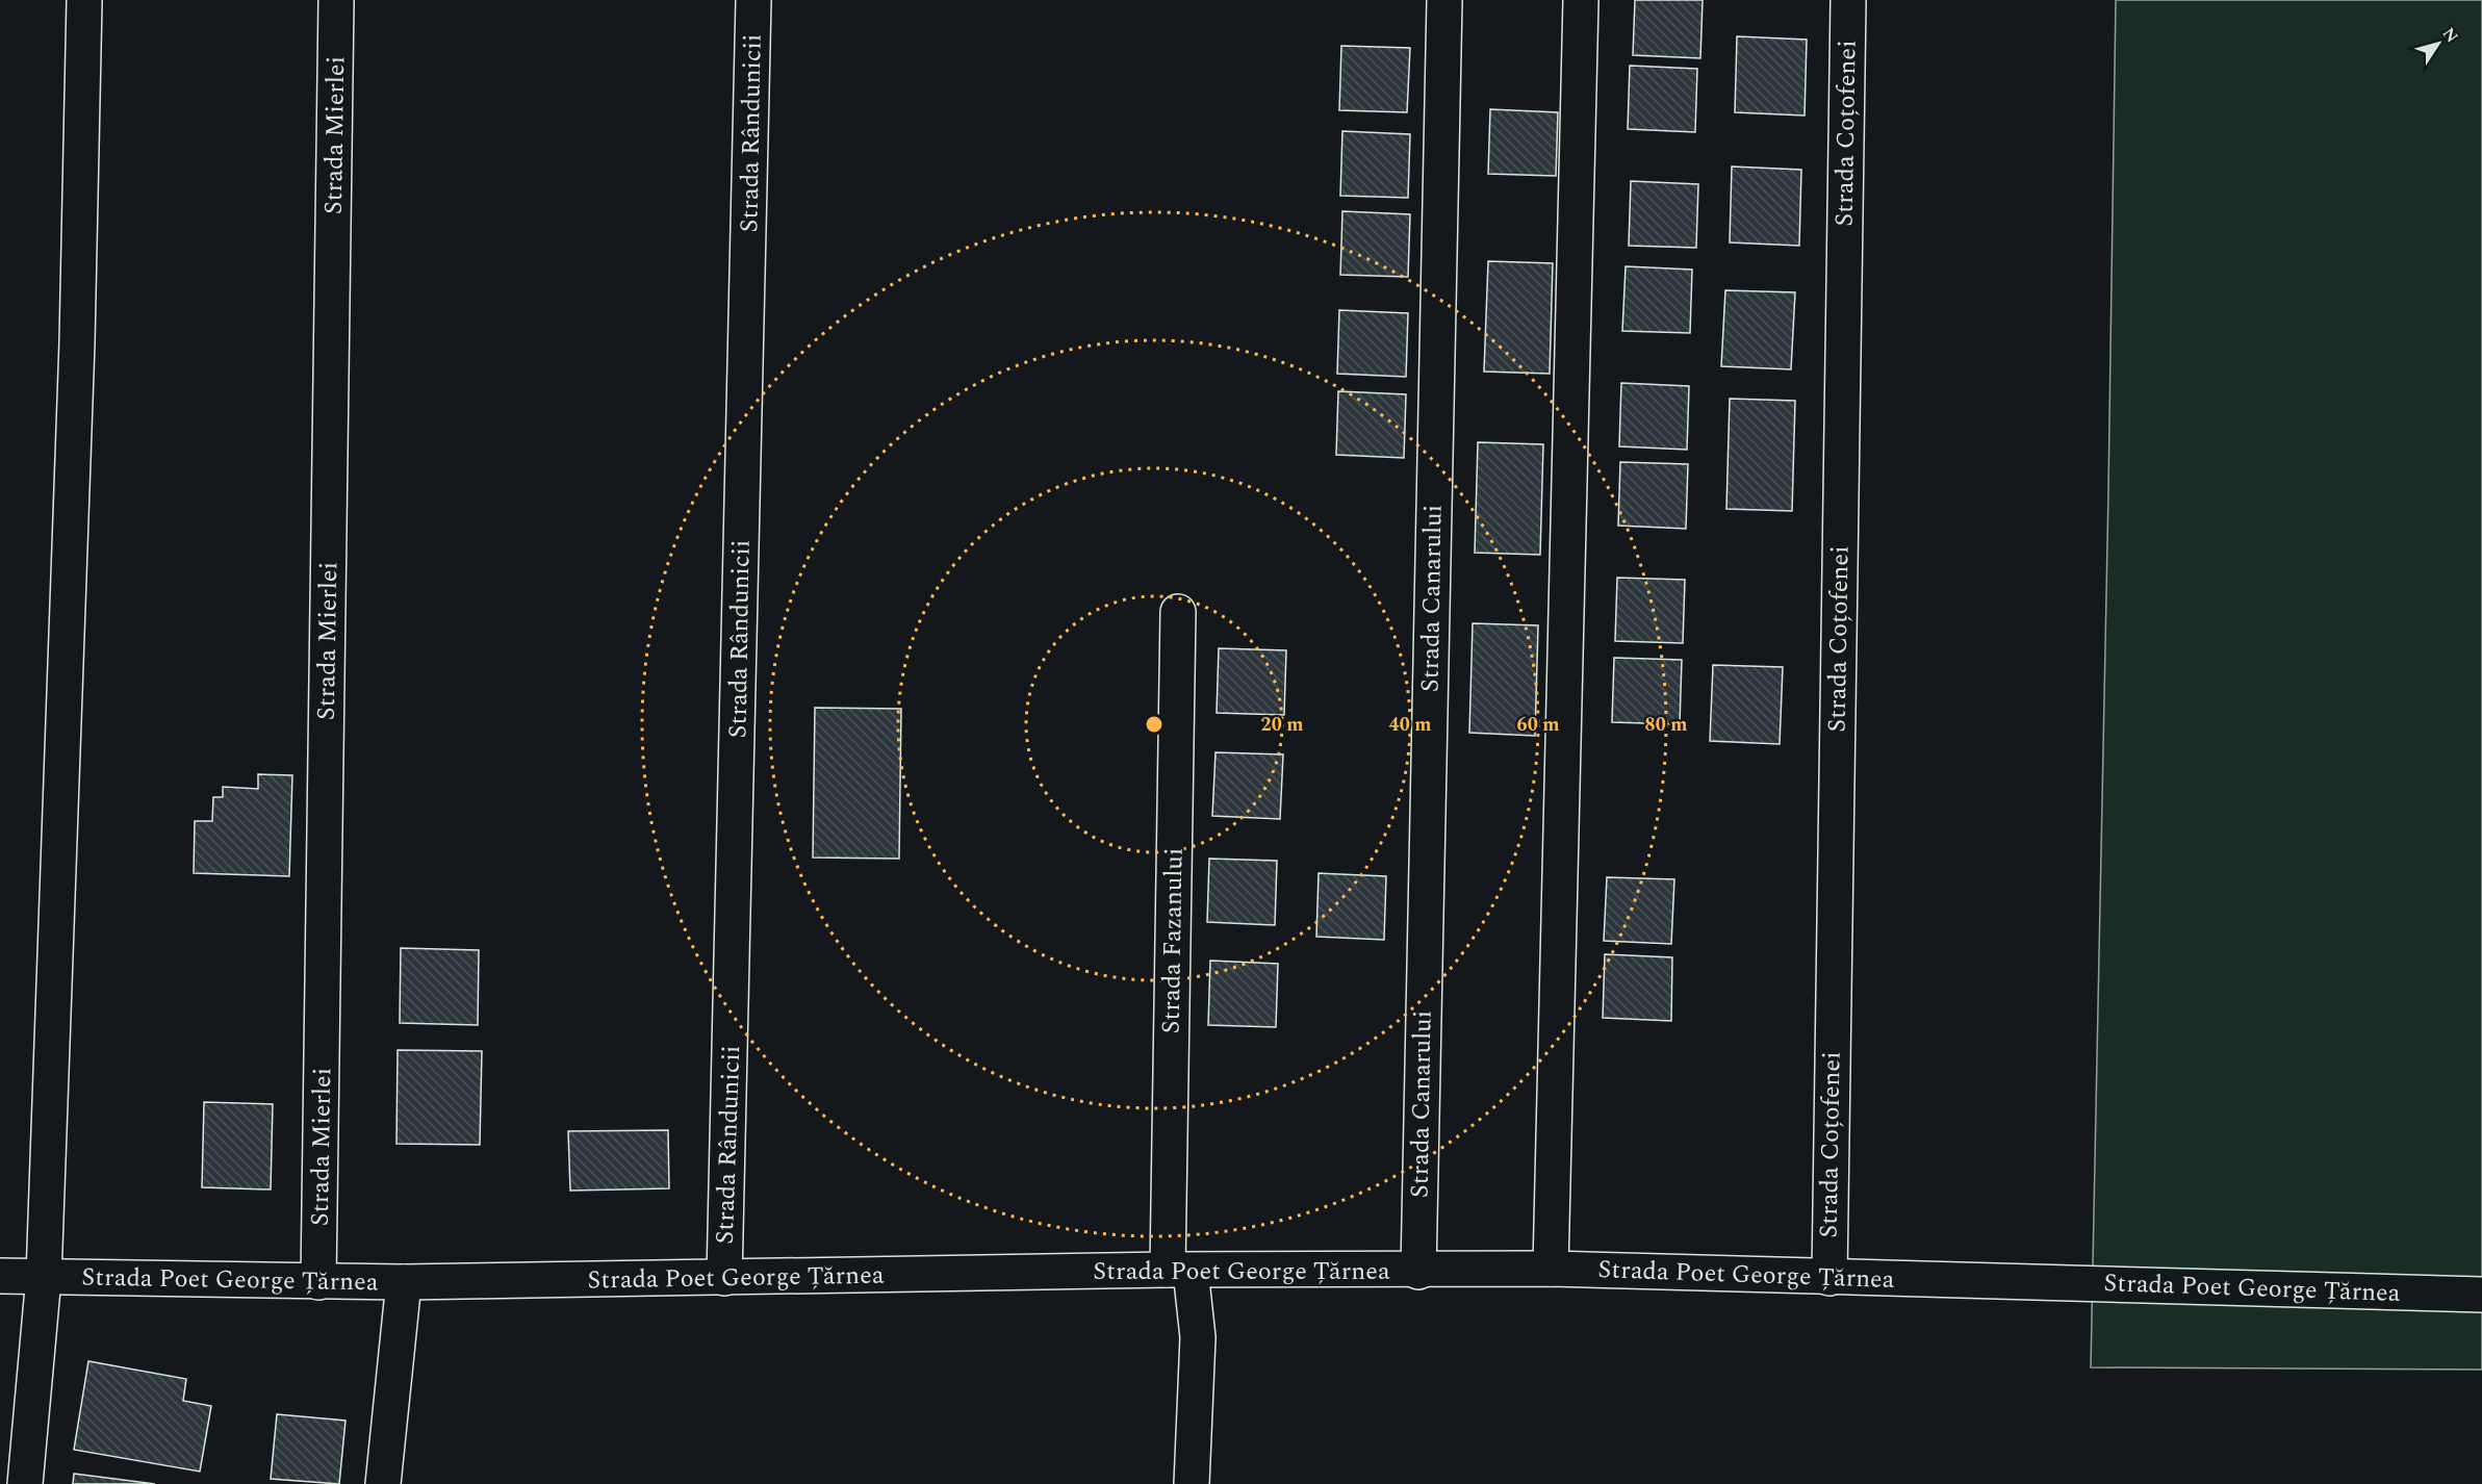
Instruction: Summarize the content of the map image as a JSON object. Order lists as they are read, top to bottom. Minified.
{"streets":{"street":["Strada Rândunicii","Strada Coțofenei","Strada Mierlei","Strada Canarului","Strada Fazanului","Strada Poet George Țărnea"]},"crossings":[["Strada Rândunicii","Strada Poet George Țărnea"],["Strada Coțofenei","Strada Poet George Țărnea"],["Strada Mierlei","Strada Poet George Țărnea"],["Strada Canarului","Strada Poet George Țărnea"],["Strada Fazanului","Strada Poet George Țărnea"]],"north":"top right","rings":["20 m","40 m","60 m","80 m"]}
